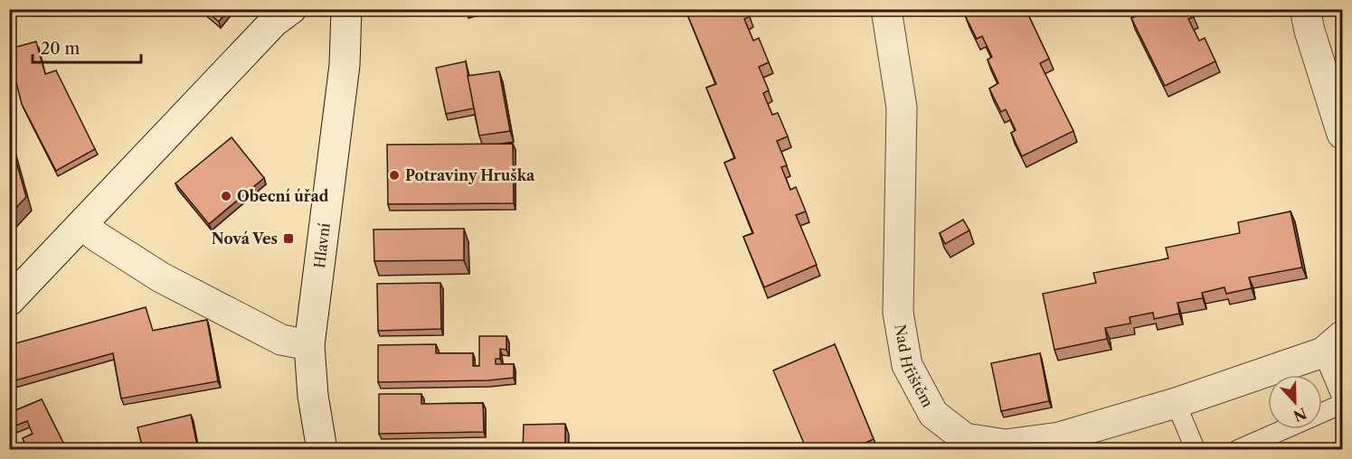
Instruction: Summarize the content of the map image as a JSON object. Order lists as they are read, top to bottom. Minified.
{"streets":{"street":["Hlavní","Nad Hřištěm"]},"places":{"other":["Potraviny Hruška","Obecní úřad"],"transit":["Nová Ves"]},"scale_bar":"20 m","north":"bottom"}
